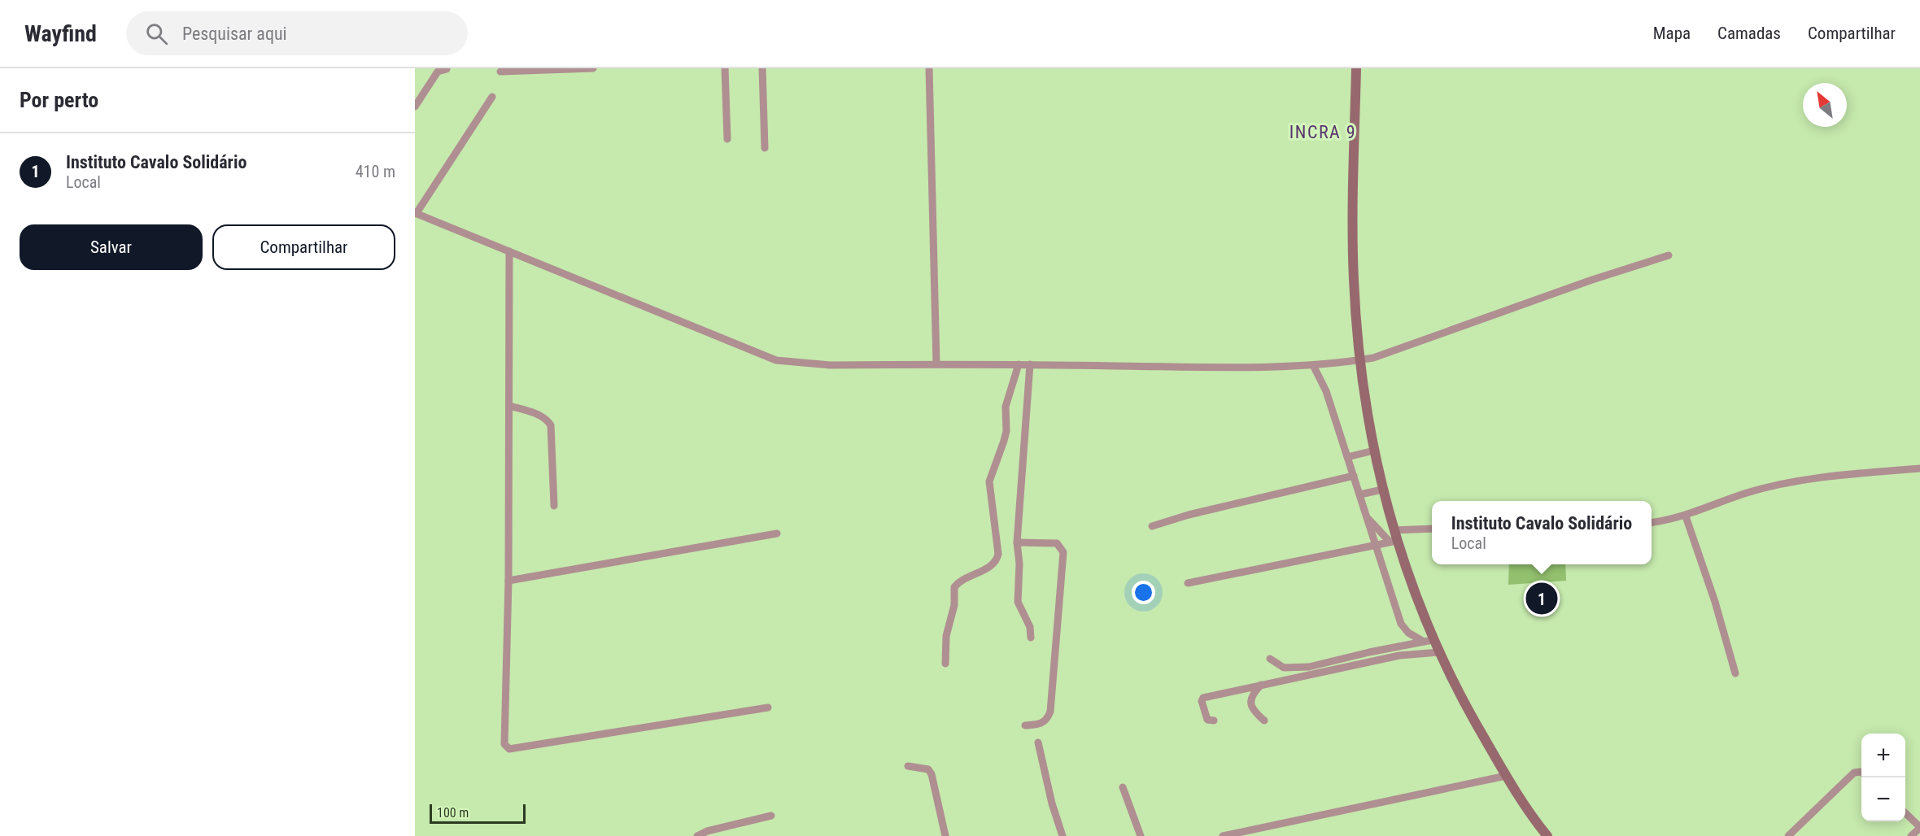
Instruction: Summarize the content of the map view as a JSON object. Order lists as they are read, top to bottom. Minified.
{"districts":["INCRA 9"],"scale_bar":"100 m","north":"top left","page":{"header":"Wayfind","search":"Pesquisar aqui","nav":["Mapa","Camadas","Compartilhar"],"heading":"Por perto","list":[{"mark":"1","name":"Instituto Cavalo Solidário","note":"Local","value":"410 m"}],"buttons":["Salvar","Compartilhar"],"popup":["Instituto Cavalo Solidário","Local"],"pins":"1","map_buttons":["+","−"],"scale":"100 m"}}
